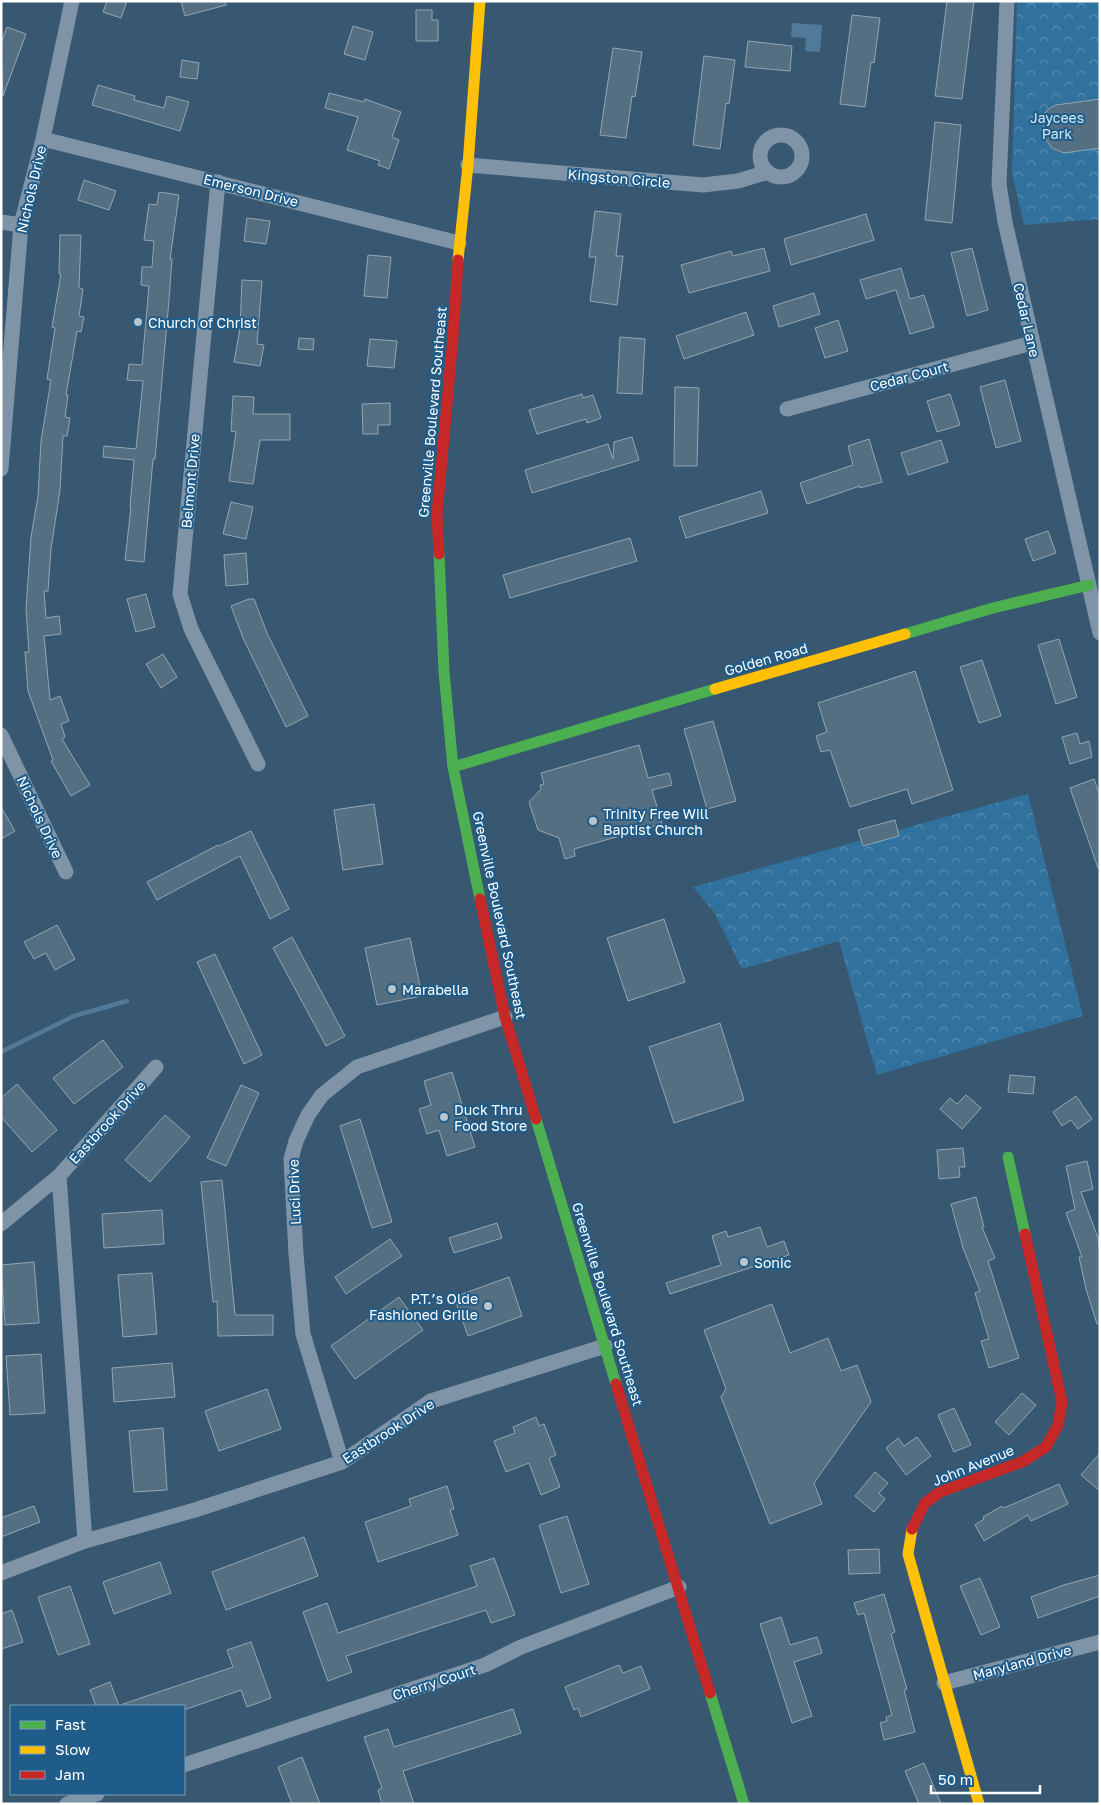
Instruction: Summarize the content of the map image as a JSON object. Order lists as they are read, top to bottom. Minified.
{"streets":{"main road":["Greenville Boulevard Southeast","Golden Road","John Avenue"],"street":["Kingston Circle","Nichols Drive","Emerson Drive","Cedar Lane","Cedar Court","Belmont Drive","Eastbrook Drive","Luci Drive","Maryland Drive","Cherry Court"]},"crossings":[["Kingston Circle","Greenville Boulevard Southeast"],["Nichols Drive","Emerson Drive"],["Emerson Drive","Greenville Boulevard Southeast"],["Emerson Drive","Belmont Drive"],["Cedar Lane","Cedar Court"],["Cedar Lane","Golden Road"],["Greenville Boulevard Southeast","Golden Road"],["Greenville Boulevard Southeast","Eastbrook Drive"],["Greenville Boulevard Southeast","Luci Drive"],["Greenville Boulevard Southeast","Cherry Court"],["Eastbrook Drive","Luci Drive"],["John Avenue","Maryland Drive"]],"parks":["Jaycees Park"],"places":["Church of Christ","Trinity Free Will Baptist Church","Marabella","Duck Thru Food Store","Sonic","P.T.’s Olde Fashioned Grille"],"legend":["Fast","Slow","Jam"],"scale_bar":"50 m"}
